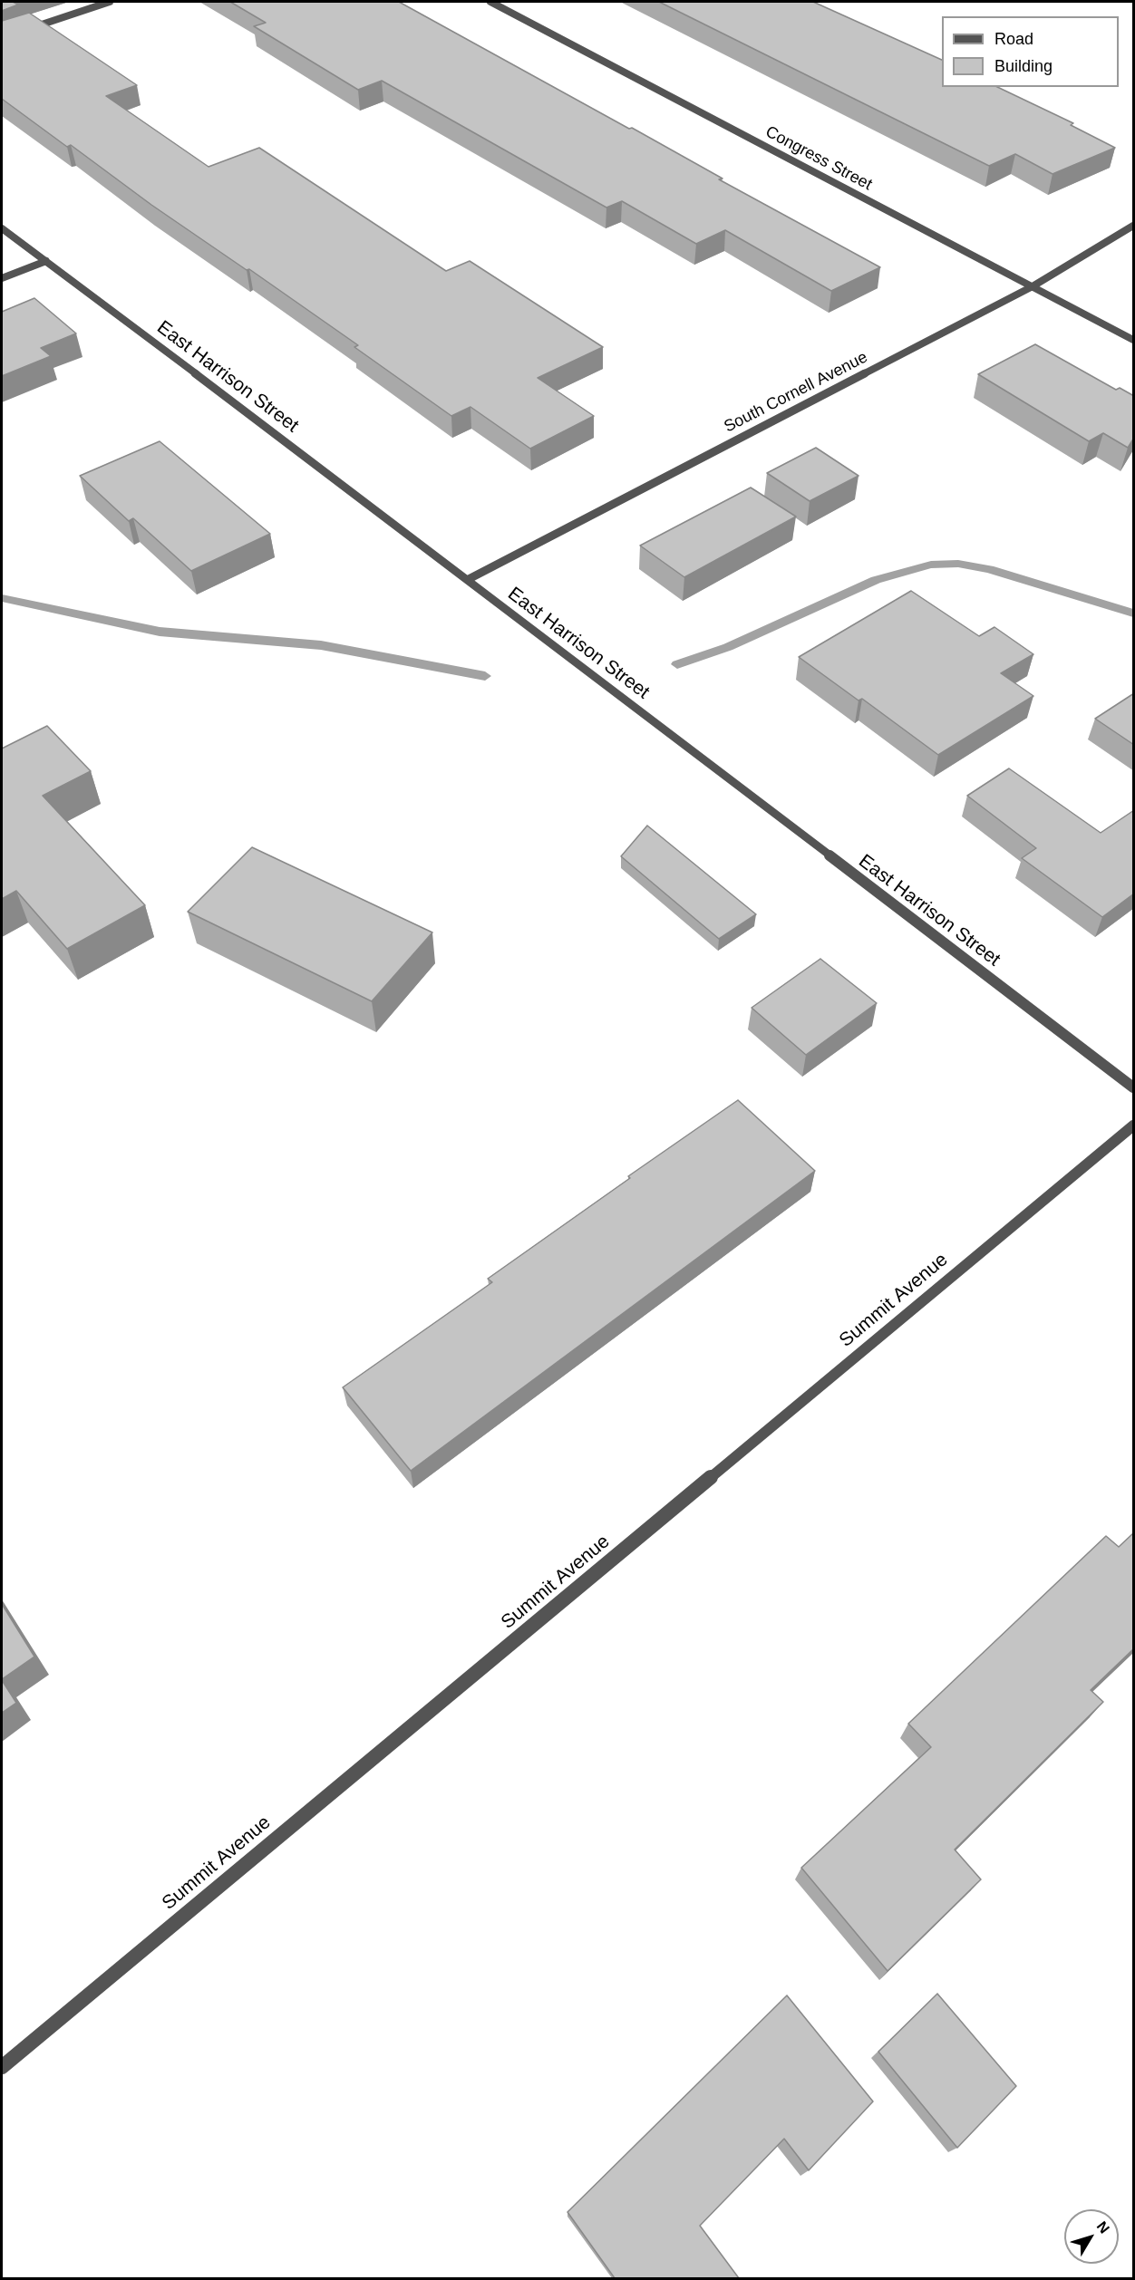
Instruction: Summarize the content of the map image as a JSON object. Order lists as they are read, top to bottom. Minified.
{"streets":{"street":["Congress Street","East Harrison Street","South Cornell Avenue","Summit Avenue"]},"crossings":[["Congress Street","South Cornell Avenue"],["East Harrison Street","South Cornell Avenue"]],"legend":["Road","Building"],"north":"top right"}
